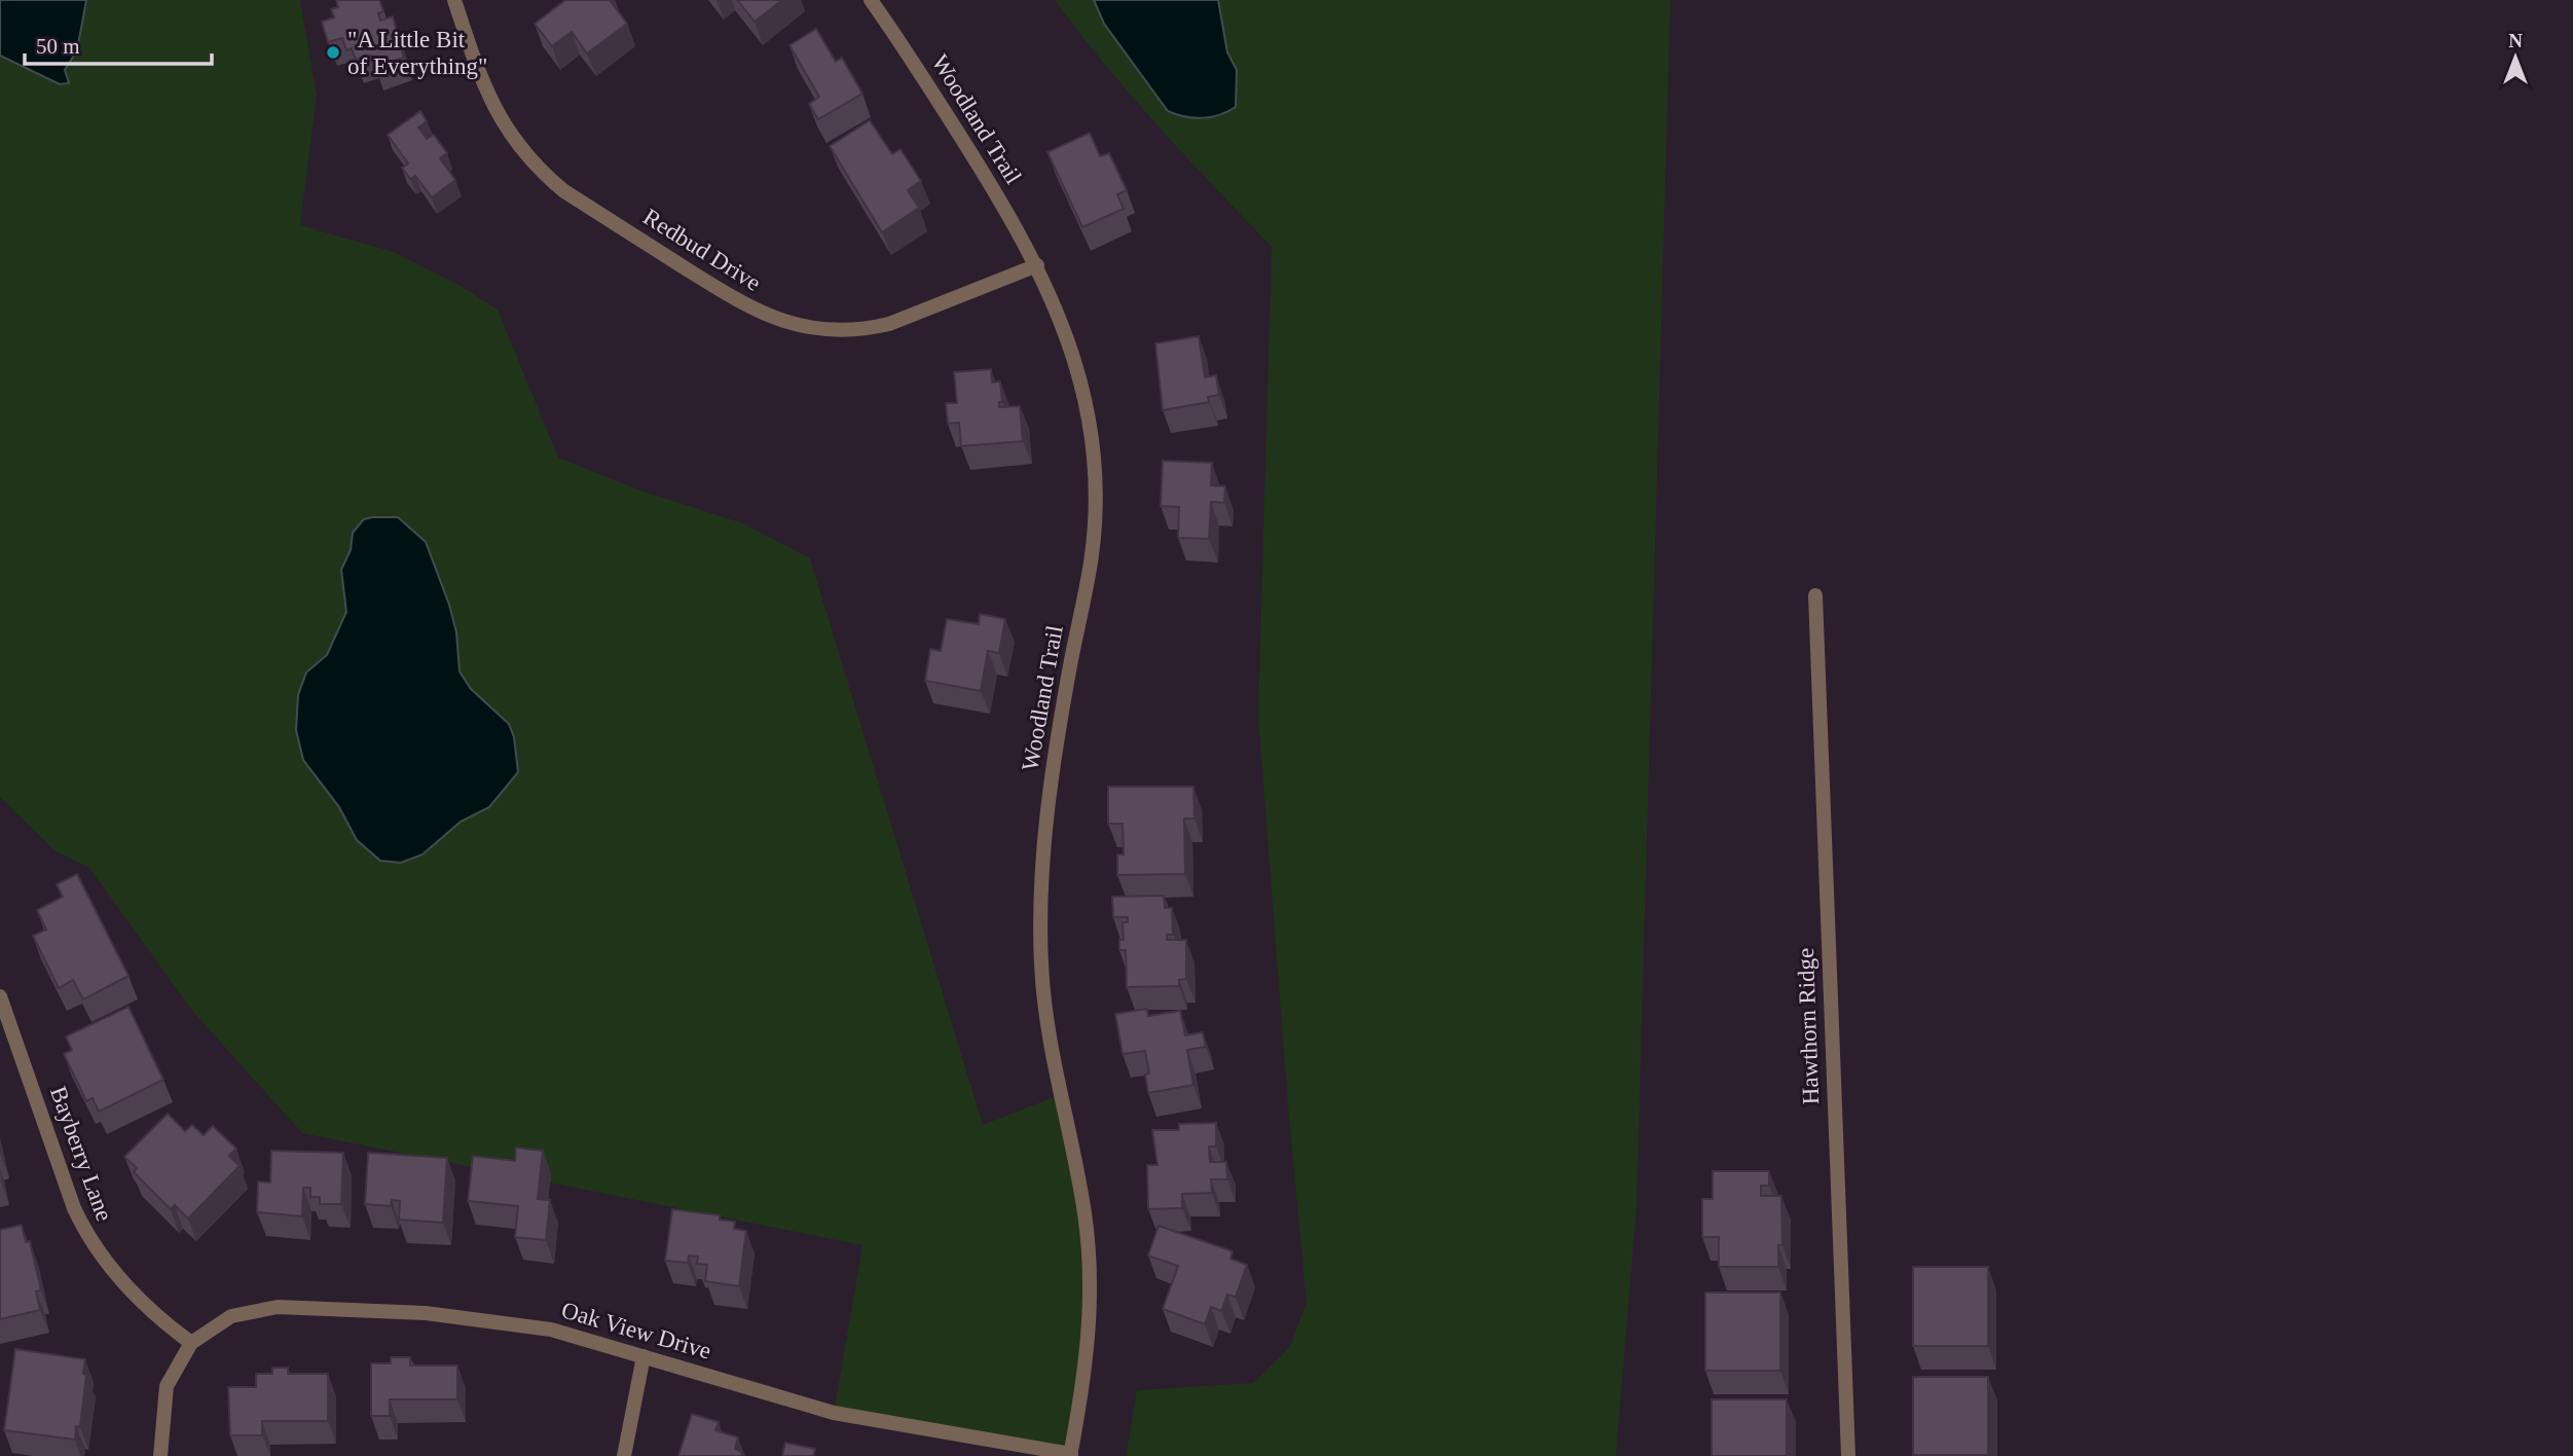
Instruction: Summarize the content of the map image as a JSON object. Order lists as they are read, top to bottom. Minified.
{"streets":{"street":["Woodland Trail","Redbud Drive","Hawthorn Ridge","Bayberry Lane","Oak View Drive"]},"crossings":[["Woodland Trail","Redbud Drive"],["Woodland Trail","Oak View Drive"],["Bayberry Lane","Oak View Drive"]],"places":["\"A Little Bit of Everything\""],"scale_bar":"50 m","north":"top"}
